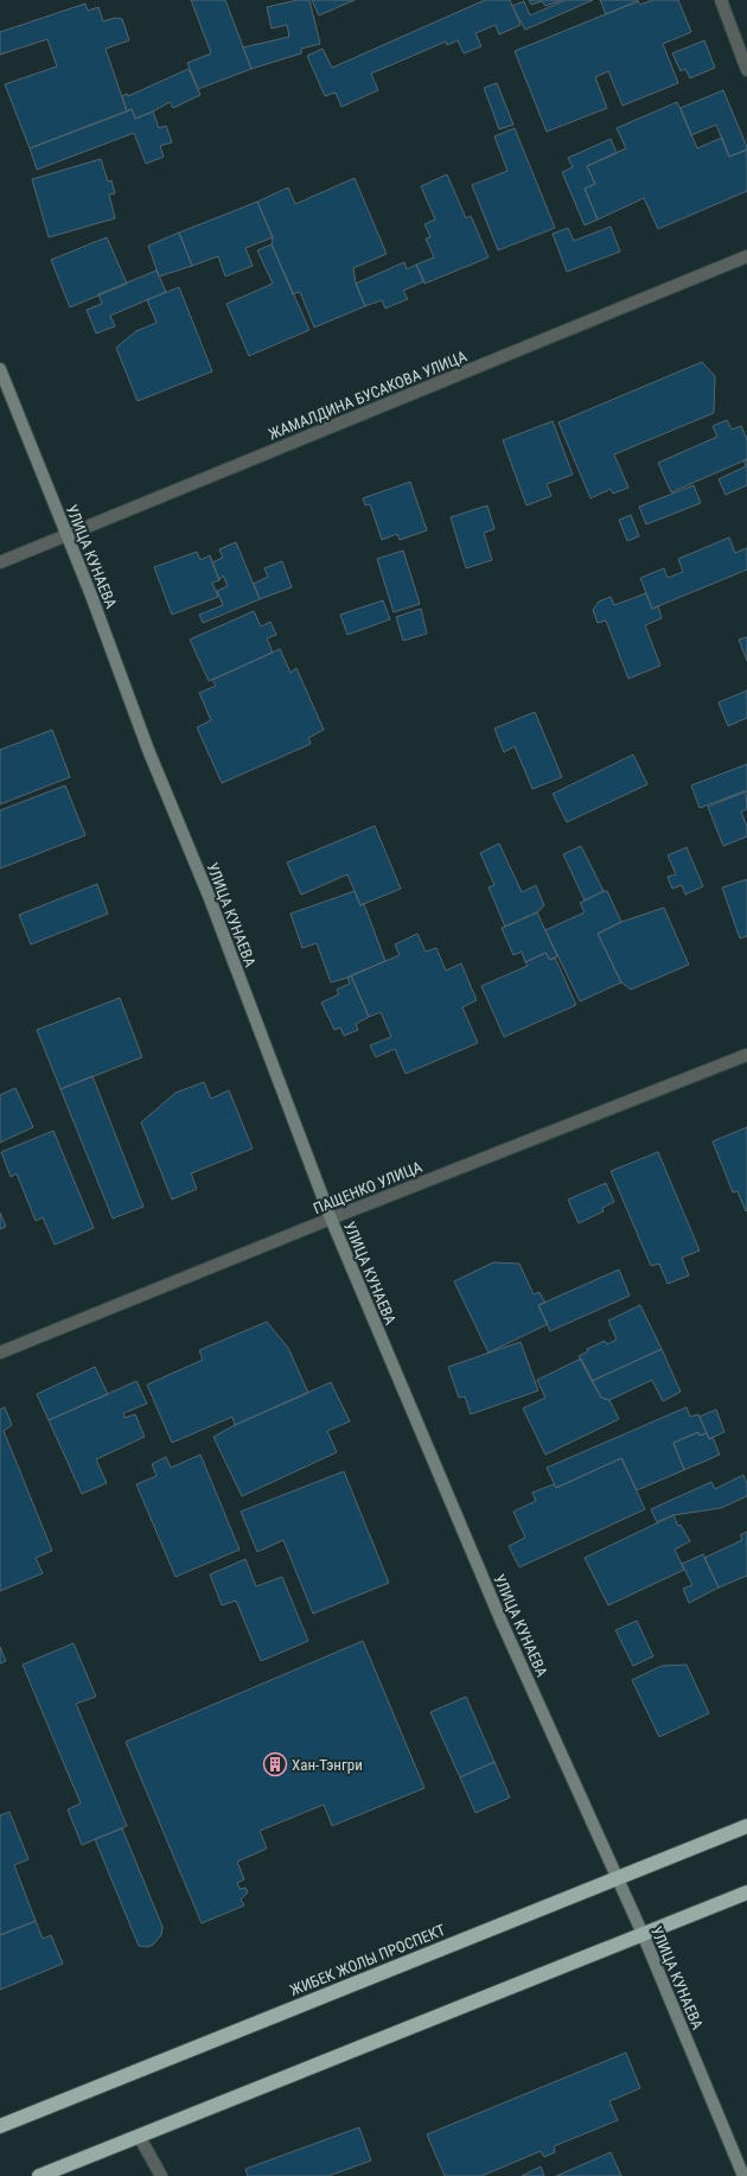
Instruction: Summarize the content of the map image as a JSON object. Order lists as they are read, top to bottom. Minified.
{"streets":{"highway":["ЖИБЕК ЖОЛЫ ПРОСПЕКТ"],"main road":["УЛИЦА КУНАЕВА"],"street":["ЖАМАЛДИНА БУСАКОВА УЛИЦА","ПАЩЕНКО УЛИЦА"]},"crossings":[["ЖАМАЛДИНА БУСАКОВА УЛИЦА","УЛИЦА КУНАЕВА"],["УЛИЦА КУНАЕВА","ПАЩЕНКО УЛИЦА"],["УЛИЦА КУНАЕВА","ЖИБЕК ЖОЛЫ ПРОСПЕКТ"]],"places":{"building":["Хан-Тэнгри"]}}
